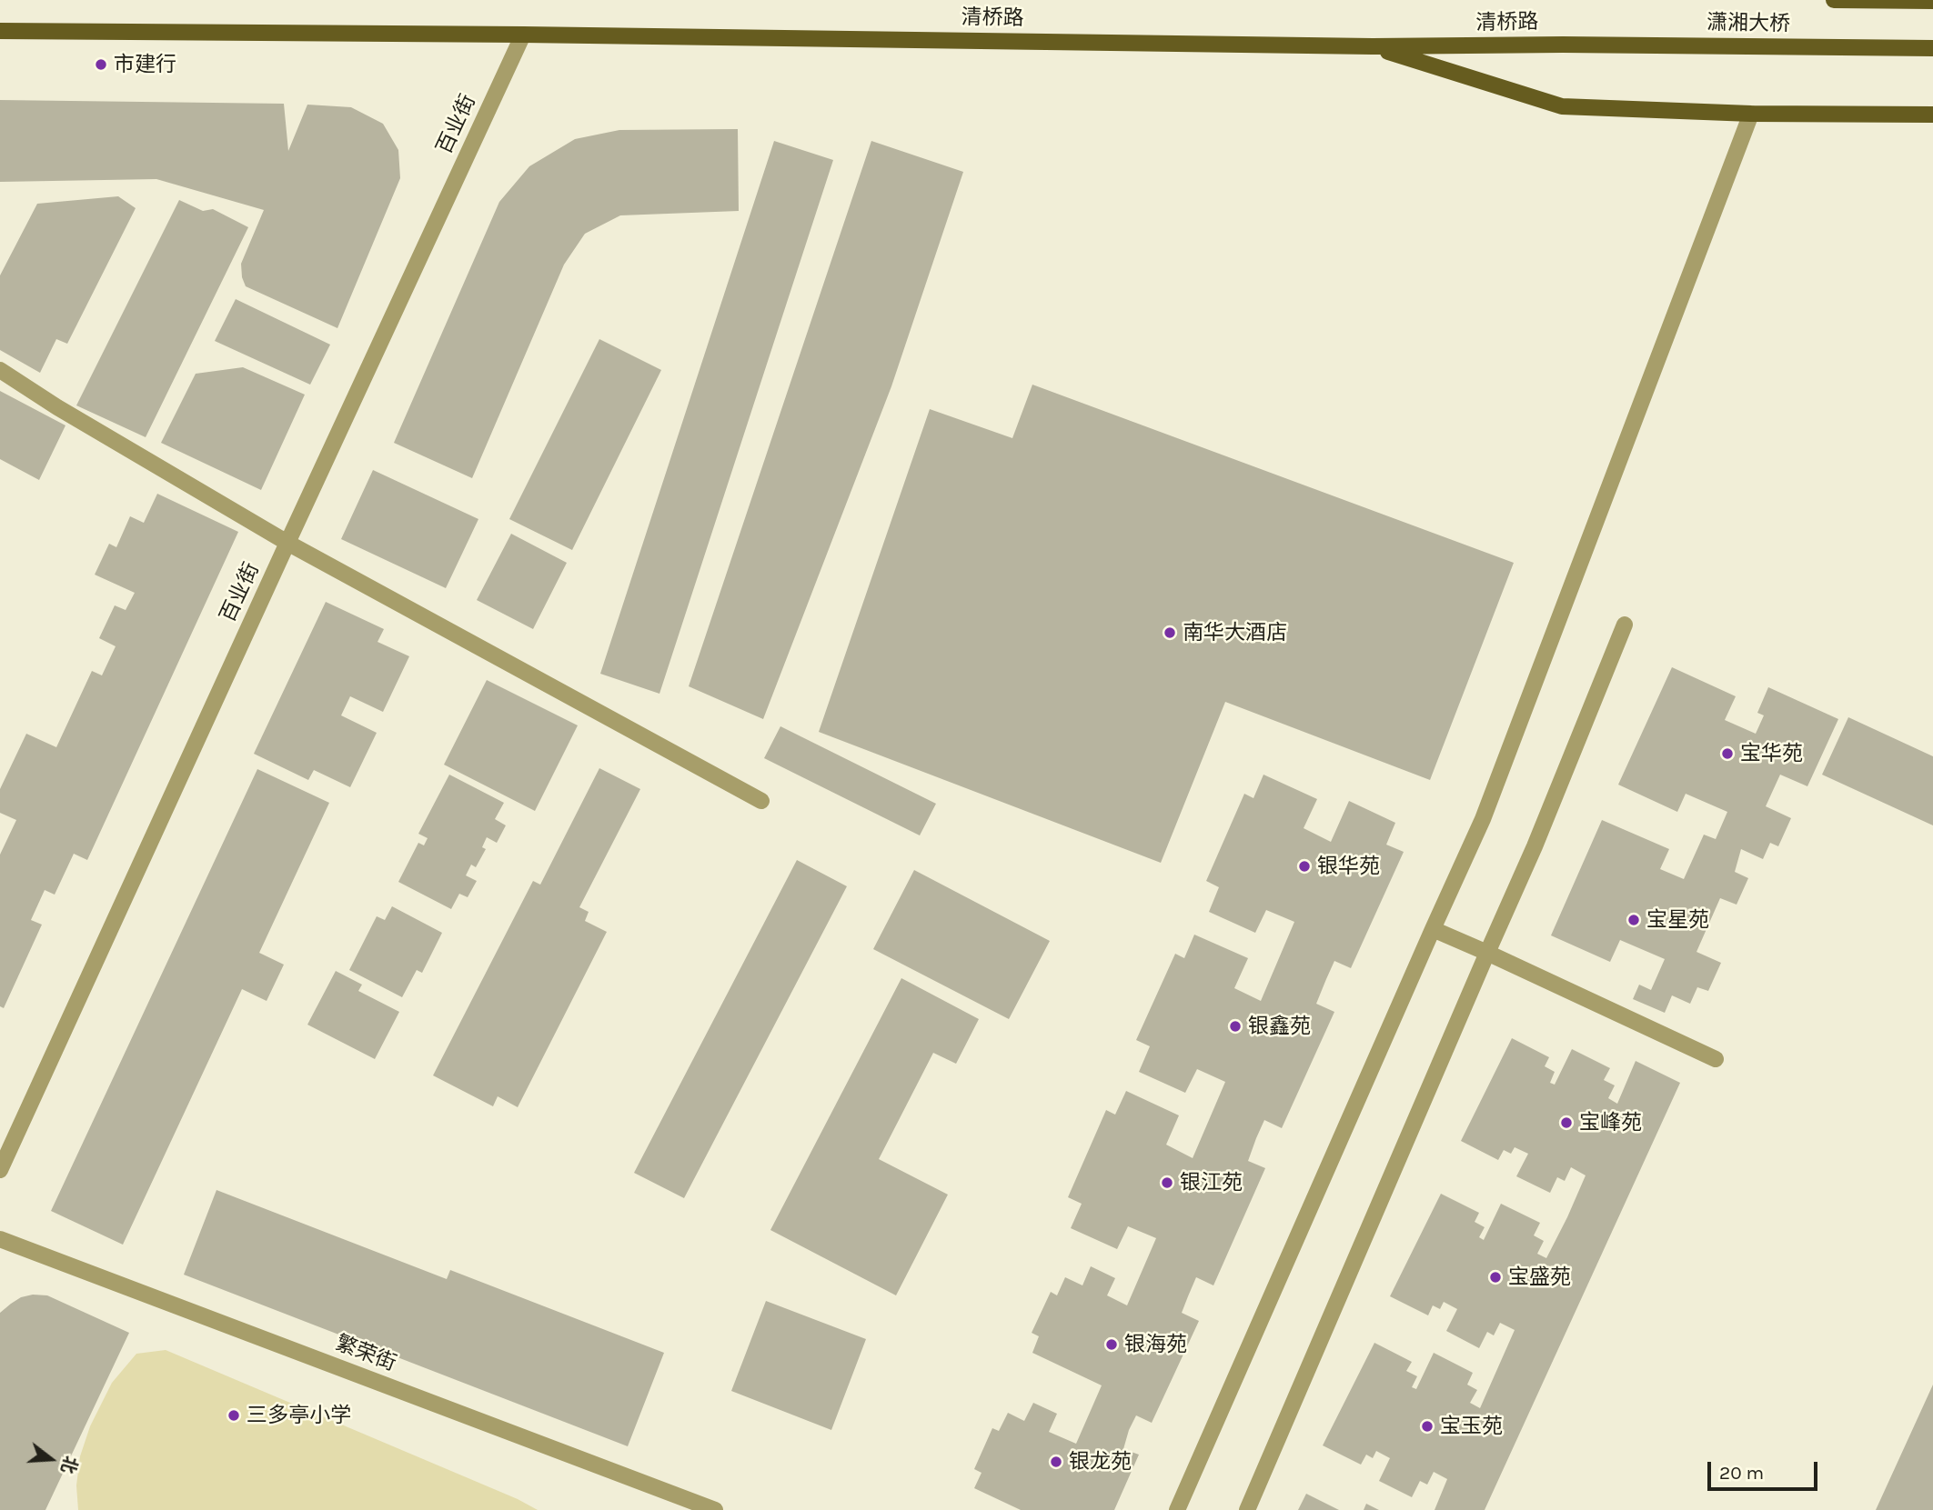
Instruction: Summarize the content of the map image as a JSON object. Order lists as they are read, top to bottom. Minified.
{"streets":{"main road":["清桥路","潇湘大桥"],"street":["百业街","繁荣街"]},"crossings":[["清桥路","潇湘大桥"],["清桥路","百业街"]],"places":["市建行","南华大酒店","宝华苑","银华苑","宝星苑","银鑫苑","宝峰苑","银江苑","宝盛苑","银海苑","三多亭小学","宝玉苑","银龙苑"],"scale_bar":"20 m","north":"right"}
